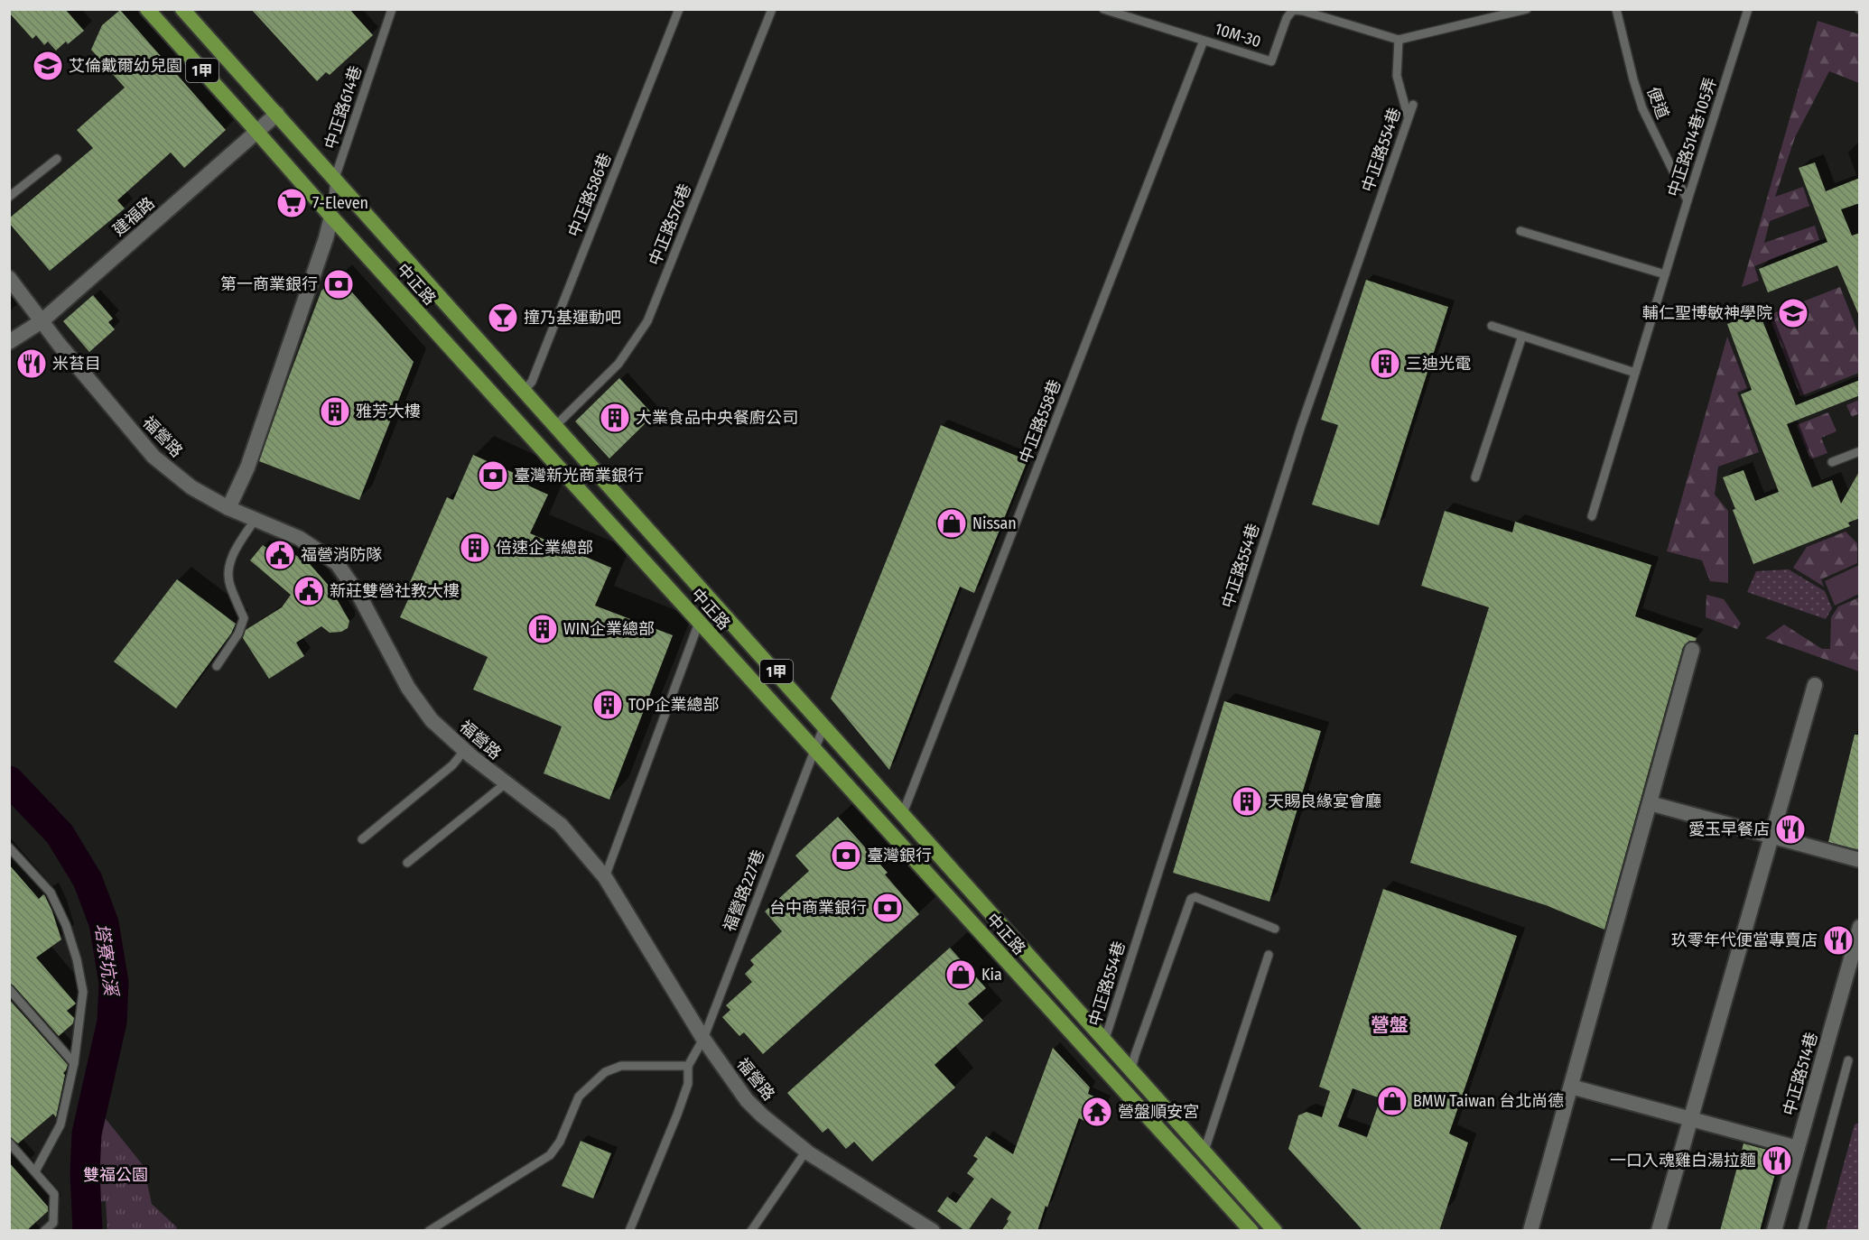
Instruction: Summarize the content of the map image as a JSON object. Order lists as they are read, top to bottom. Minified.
{"streets":{"main road":["1甲","中正路"],"street":["建福路","福營路","中正路514巷"],"lane":["10M-30","便道","中正路614巷","中正路514巷105弄","中正路554巷","中正路586巷","中正路576巷","中正路558巷","福營路227巷"]},"crossings":[["10M-30","中正路554巷"],["10M-30","中正路558巷"],["便道","中正路514巷105弄"],["中正路614巷","中正路"],["中正路554巷","中正路"],["中正路586巷","中正路"],["建福路","中正路"],["建福路","福營路"],["中正路576巷","中正路"],["中正路","中正路558巷"],["中正路","福營路227巷"],["福營路","福營路227巷"]],"districts":["營盤"],"water":["塔寮坑溪"],"parks":["雙福公園"],"places":{"school or university":["艾倫戴爾幼兒園","輔仁聖博敏神學院"],"supermarket":["7-Eleven"],"bank":["第一商業銀行","臺灣新光商業銀行","臺灣銀行","台中商業銀行"],"bar":["撞乃基運動吧"],"restaurant":["米苔目","愛玉早餐店","玖零年代便當專賣店","一口入魂雞白湯拉麵"],"building":["三迪光電","雅芳大樓","大業食品中央餐廚公司","倍速企業總部","WIN企業總部","TOP企業總部","天賜良緣宴會廳"],"shop":["Nissan","Kia","BMW Taiwan 台北尚德"],"public building":["福營消防隊","新莊雙營社教大樓"],"temple":["營盤順安宮"]}}
